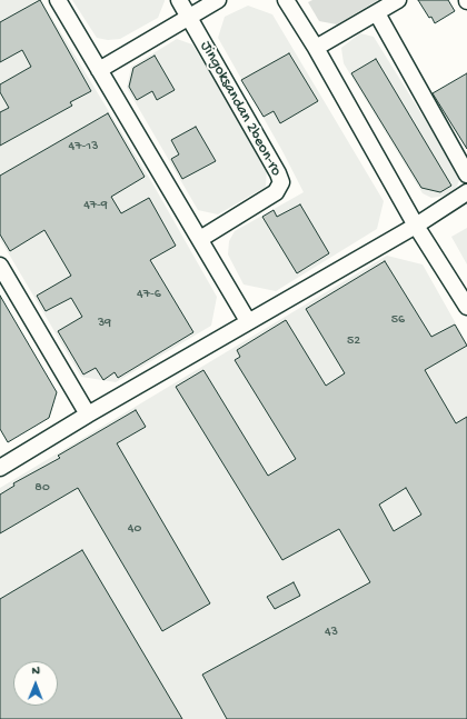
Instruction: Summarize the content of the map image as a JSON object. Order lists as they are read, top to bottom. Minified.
{"streets":{"street":["Jingoksandan 2beon-ro"]},"house_numbers":["47-13","47-9","47-6","56","39","52","80","40","43"],"north":"top"}
